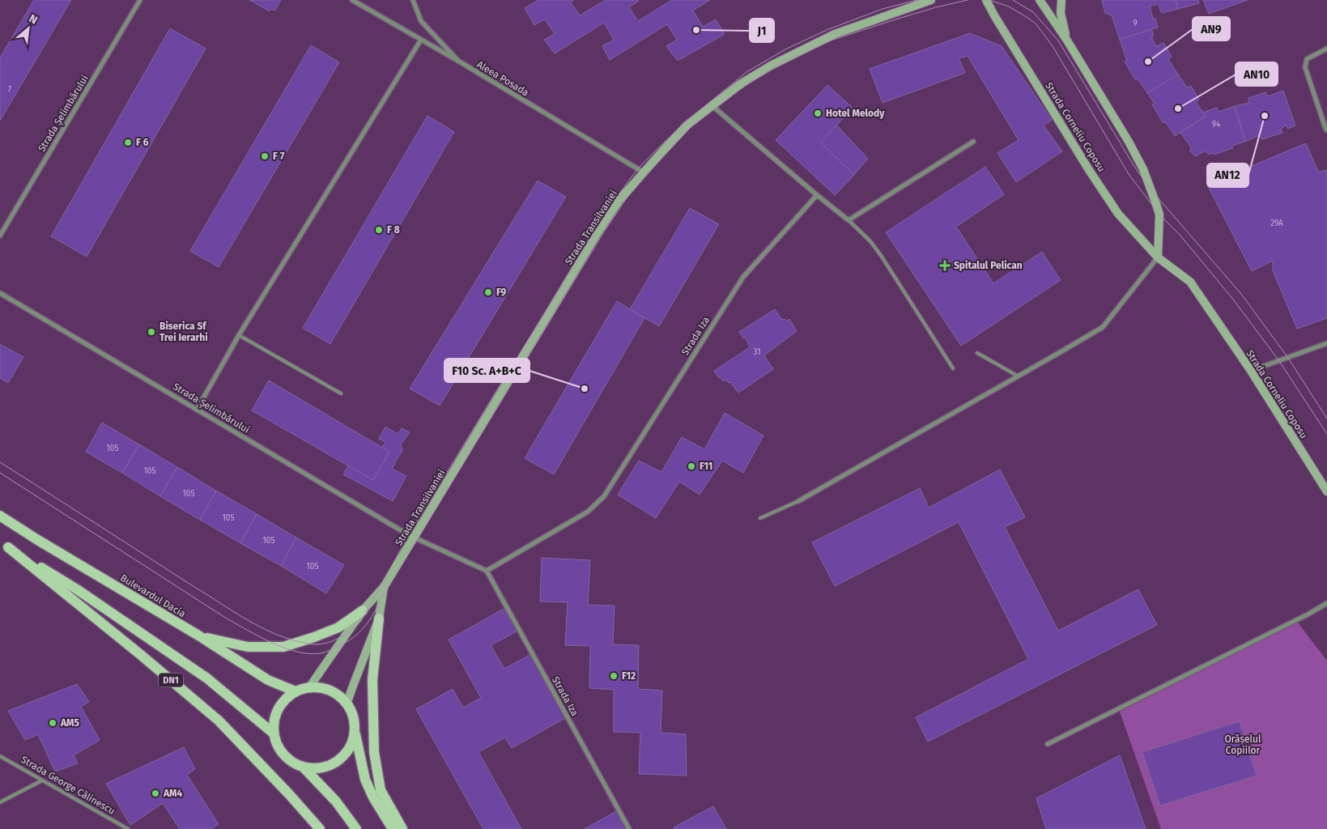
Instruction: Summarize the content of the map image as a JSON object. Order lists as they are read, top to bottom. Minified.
{"streets":{"main road":["Strada Corneliu Coposu","Strada Transilvaniei","Bulevardul Dacia","DN1"],"street":["Aleea Posada","Strada Șelimbărului","Strada Iza"],"lane":["Strada George Călinescu"]},"crossings":[["Aleea Posada","Strada Transilvaniei"],["Strada Șelimbărului","Strada Transilvaniei"],["Strada Transilvaniei","Bulevardul Dacia"],["Strada Transilvaniei","DN1"],["Bulevardul Dacia","DN1"]],"parks":["Orășelul Copiilor"],"places":{"other":["J1","AN9","AN10","Hotel Melody","AN12","F 6","F 7","F 8","F9","Biserica Sf Trei Ierarhi","F10 Sc. A+B+C","F11","F12","AM5","AM4"],"health":["Spitalul Pelican"]},"house_numbers":["9","7","94","29A","31","105","105","105","105","105","105"],"north":"top right"}
